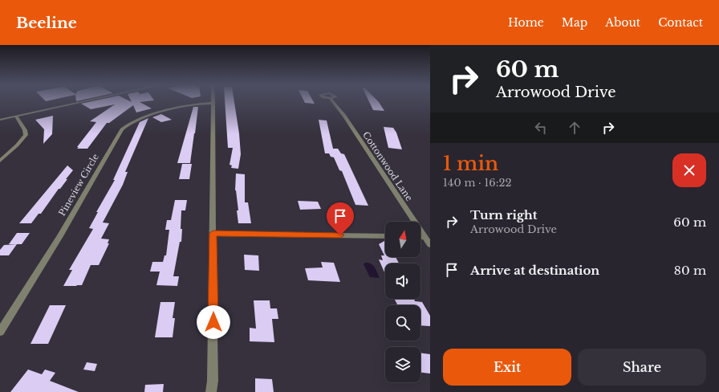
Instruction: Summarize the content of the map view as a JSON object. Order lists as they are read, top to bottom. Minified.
{"streets":{"street":["Cottonwood Lane","Pineview Circle"]},"north":"top","page":{"header":"Beeline","nav":["Home","Map","About","Contact"],"turn":["60 m","Arrowood Drive"],"heading":["1 min","140 m · 16:22"],"list":[{"name":"Turn right","note":"Arrowood Drive","value":"60 m"},{"name":"Arrive at destination","value":"80 m"}],"buttons":["Exit","Share"]}}
